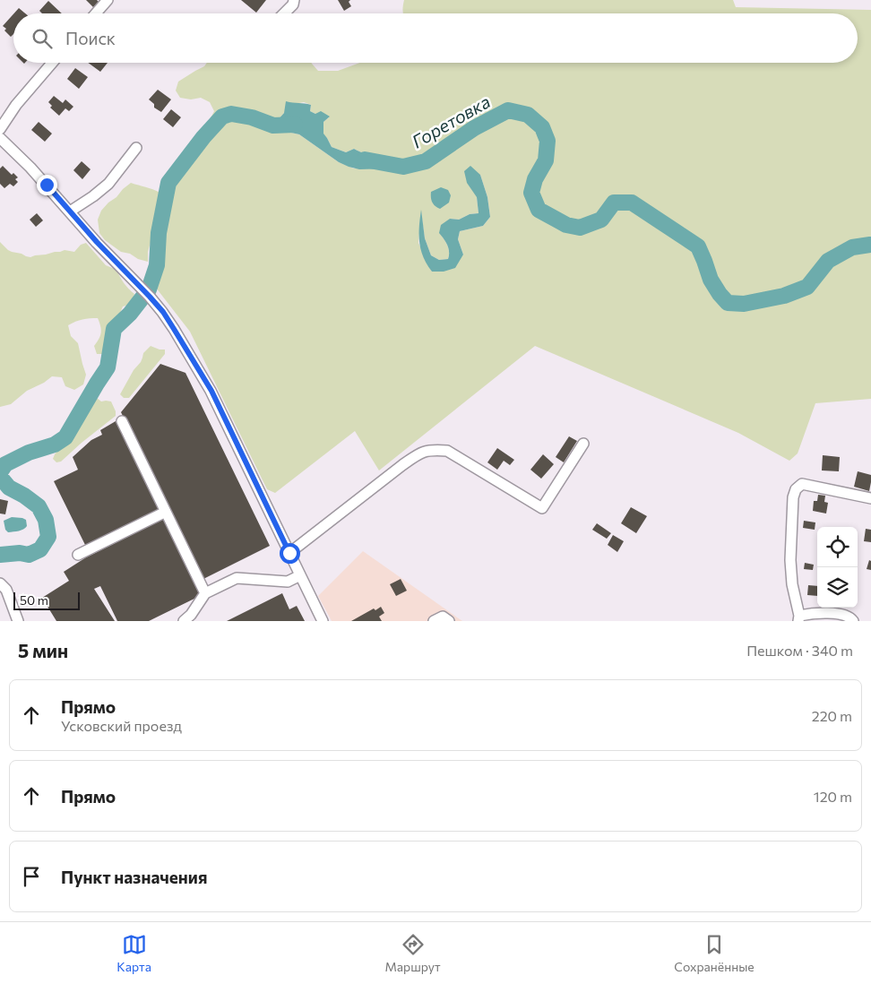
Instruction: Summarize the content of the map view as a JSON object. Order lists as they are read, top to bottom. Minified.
{"water":["Горетовка"],"scale_bar":"50 m","page":{"search":"Поиск","scale":"50 m","heading":["5 мин","Пешком · 340 m"],"list":[["Прямо","Усковский проезд","220 m"],["Прямо","120 m"],"Пункт назначения"],"nav":["Карта","Маршрут","Сохранённые"]}}
